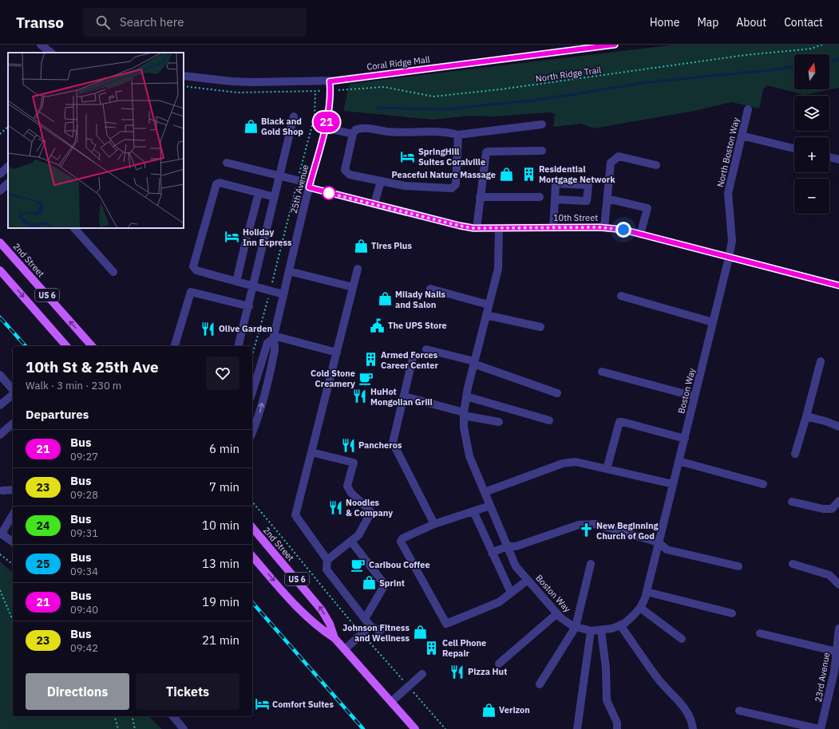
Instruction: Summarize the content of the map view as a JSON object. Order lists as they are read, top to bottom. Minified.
{"streets":{"main road":["2nd Street","US 6"],"street":["Coral Ridge Mall","North Boston Way","25th Avenue","10th Street","Boston Way","23rd Avenue"],"path":["North Ridge Trail"]},"crossings":[["Coral Ridge Mall","25th Avenue"],["North Ridge Trail","25th Avenue"],["North Ridge Trail","10th Street"],["North Boston Way","10th Street"],["North Boston Way","Boston Way"],["25th Avenue","10th Street"],["10th Street","Boston Way"]],"places":{"shop":["Black and Gold Shop","Peaceful Nature Massage","Tires Plus","Milady Nails and Salon","Sprint","Johnson Fitness and Wellness","Verizon"],"hotel":["SpringHill Suites Coralville","Holiday Inn Express","Comfort Suites"],"building":["Residential Mortgage Network","Armed Forces Career Center","Cell Phone Repair"],"public building":["The UPS Store"],"restaurant":["Olive Garden","HuHot Mongolian Grill","Pancheros","Noodles & Company","Pizza Hut"],"cafe":["Cold Stone Creamery","Caribou Coffee"],"church":["New Beginning Church of God"]},"lines":["bus line 21"],"north":"top","page":{"header":"Transo","search":"Search here","nav":["Home","Map","About","Contact"],"on_map":"21","map_buttons":["+","−"],"heading":[["10th St & 25th Ave","Walk · 3 min · 230 m"],"Departures"],"list":[{"mark":"21","name":"Bus","note":"09:27","value":"6 min"},{"mark":"23","name":"Bus","note":"09:28","value":"7 min"},{"mark":"24","name":"Bus","note":"09:31","value":"10 min"},{"mark":"25","name":"Bus","note":"09:34","value":"13 min"},{"mark":"21","name":"Bus","note":"09:40","value":"19 min"},{"mark":"23","name":"Bus","note":"09:42","value":"21 min"}],"buttons":["Directions","Tickets"]}}
